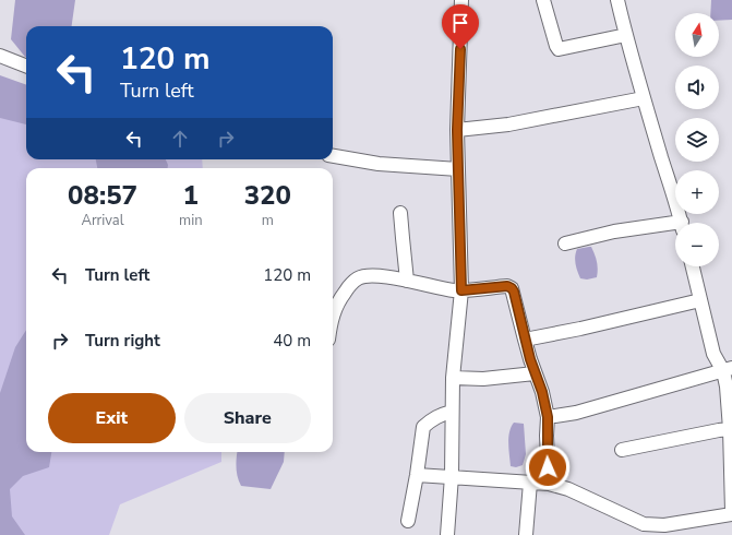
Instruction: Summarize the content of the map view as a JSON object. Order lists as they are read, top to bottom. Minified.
{"north":"top","page":{"map_buttons":["+","−"],"turn":["120 m","Turn left"],"eta":["08:57","Arrival","1","min","320","m"],"list":[{"name":"Turn left","value":"120 m"},{"name":"Turn right","value":"40 m"}],"buttons":["Exit","Share"]}}
